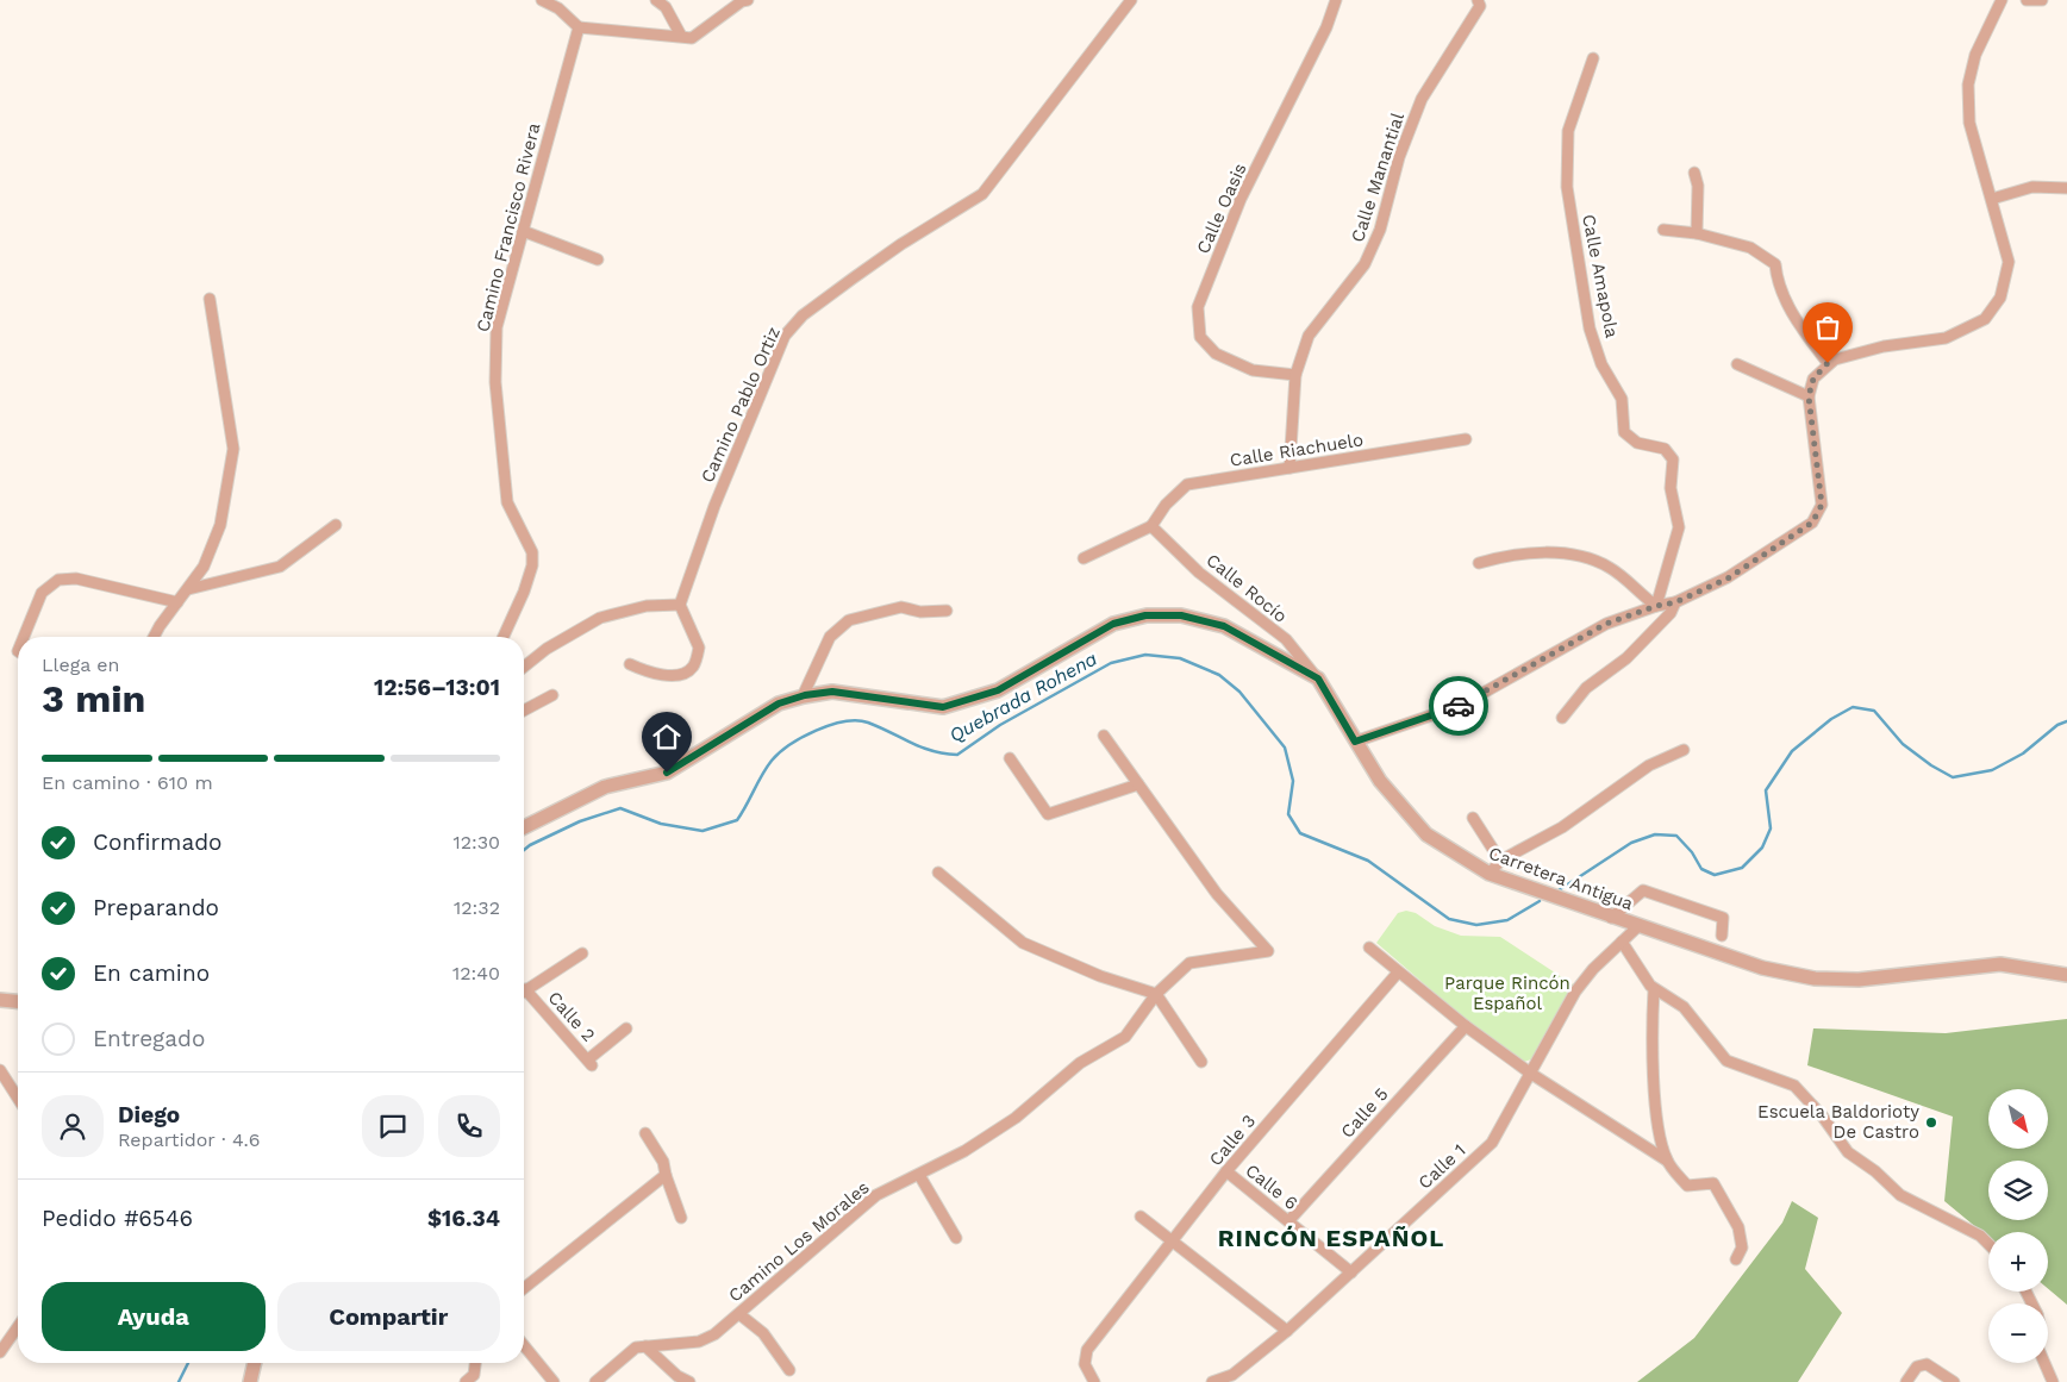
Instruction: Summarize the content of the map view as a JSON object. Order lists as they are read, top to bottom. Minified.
{"streets":{"street":["Calle Manantial","Calle Oasis","Camino Francisco Rivera","Calle Amapola","Camino Pablo Ortiz","Calle Riachuelo","Calle Rocío","Carretera Antigua","Calle 2","Calle 5","Calle 3","Calle 1","Calle 6","Camino Los Morales"]},"crossings":[["Calle Manantial","Calle Oasis"],["Calle Manantial","Calle Riachuelo"],["Calle Riachuelo","Calle Rocío"],["Calle Rocío","Carretera Antigua"],["Carretera Antigua","Calle 1"],["Calle 5","Calle 6"],["Calle 3","Calle 6"],["Calle 1","Calle 6"]],"districts":["RINCÓN ESPAÑOL"],"water":["Quebrada Rohena"],"parks":["Parque Rincón Español"],"places":["Escuela Baldorioty De Castro"],"north":"bottom right","page":{"heading":["3 min","Llega en","12:56–13:01"],"panel":["Diego","Repartidor · 4.6","Pedido #6546","$16.34"],"bar":"En camino · 610 m","list":[["Confirmado","12:30"],["Preparando","12:32"],["En camino","12:40"],"Entregado"],"map_buttons":["+","−"],"buttons":["Ayuda","Compartir"]}}
